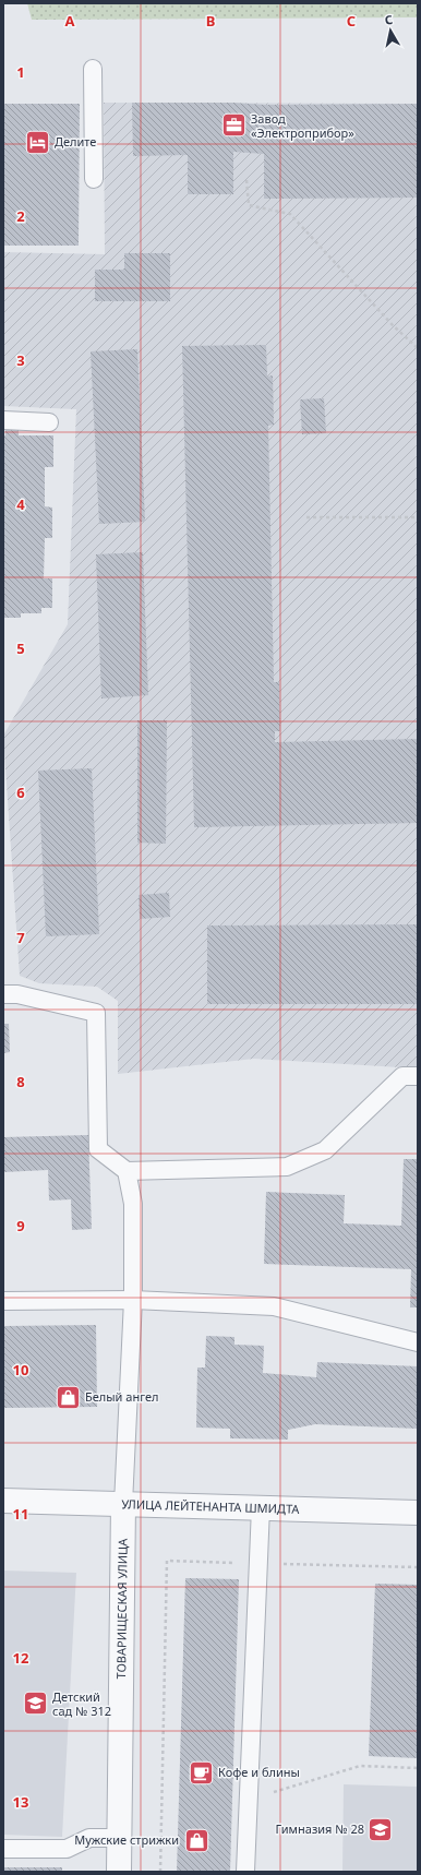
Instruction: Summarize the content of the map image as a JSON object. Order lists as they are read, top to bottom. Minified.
{"streets":{"street":["УЛИЦА ЛЕЙТЕНАНТА ШМИДТА","ТОВАРИЩЕСКАЯ УЛИЦА"]},"crossings":[["УЛИЦА ЛЕЙТЕНАНТА ШМИДТА","ТОВАРИЩЕСКАЯ УЛИЦА"]],"places":{"office":["Завод «Электроприбор»"],"hotel":["Делите"],"shop":["Белый ангел","Мужские стрижки"],"school or university":["Детский сад № 312","Гимназия № 28"],"cafe":["Кофе и блины"]},"north":"top","grid":{"columns":["A","B","C"],"rows":["1","2","3","4","5","6","7","8","9","10","11","12","13"]}}
